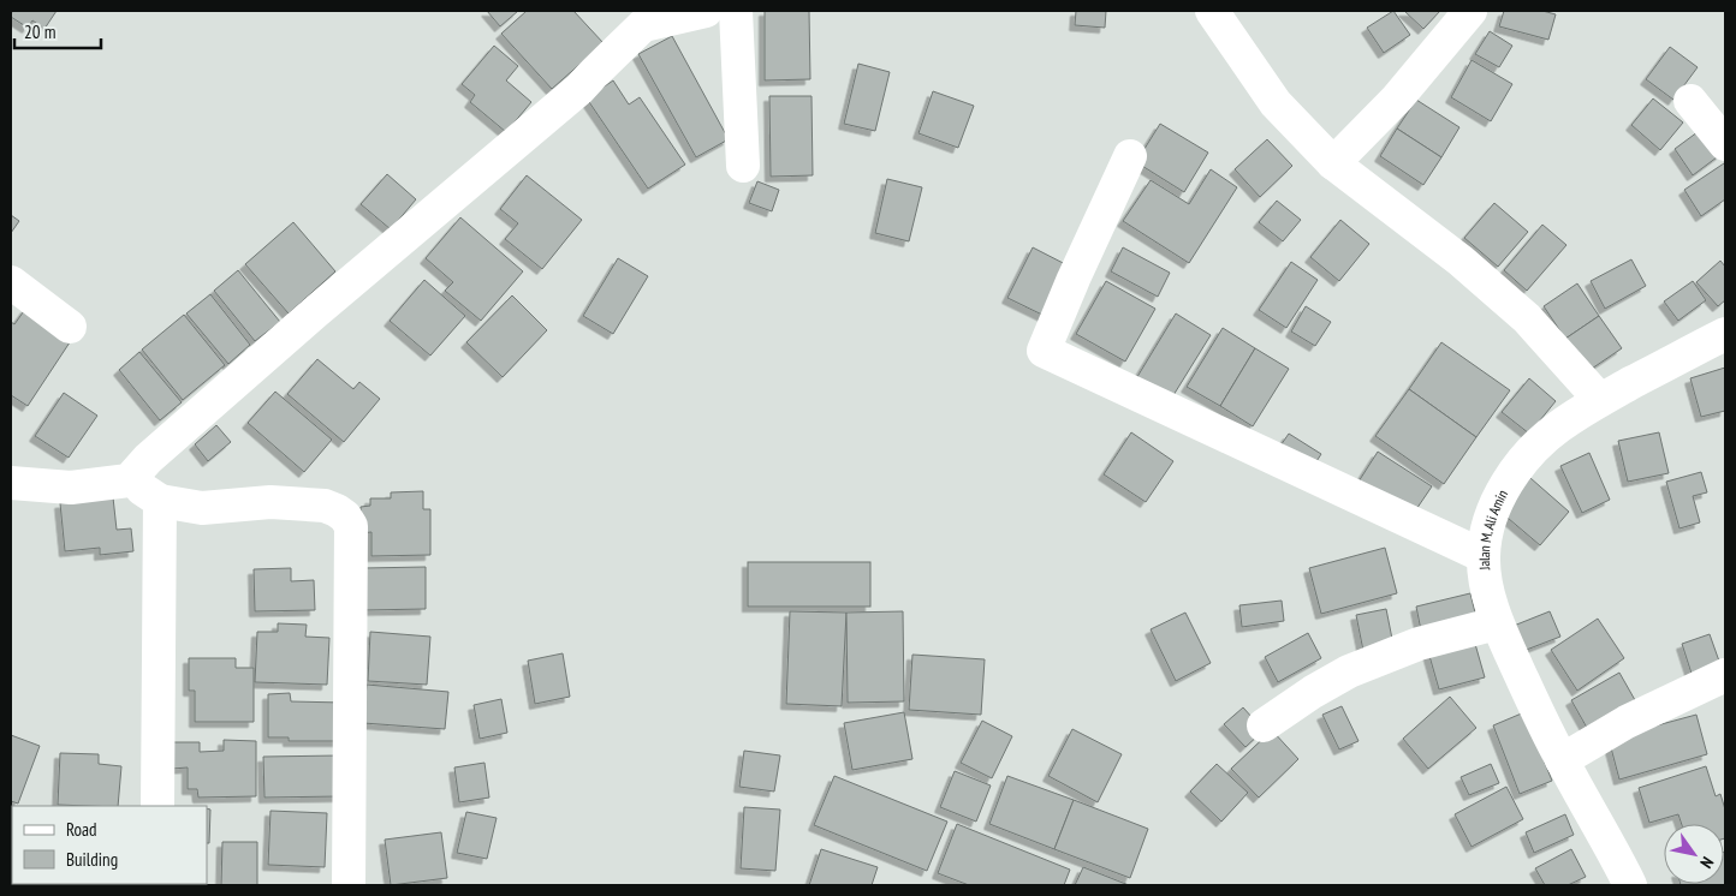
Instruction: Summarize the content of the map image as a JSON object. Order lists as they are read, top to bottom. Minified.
{"streets":{"street":["Jalan M. Ali Amin"]},"legend":["Road","Building"],"scale_bar":"20 m","north":"bottom right"}
